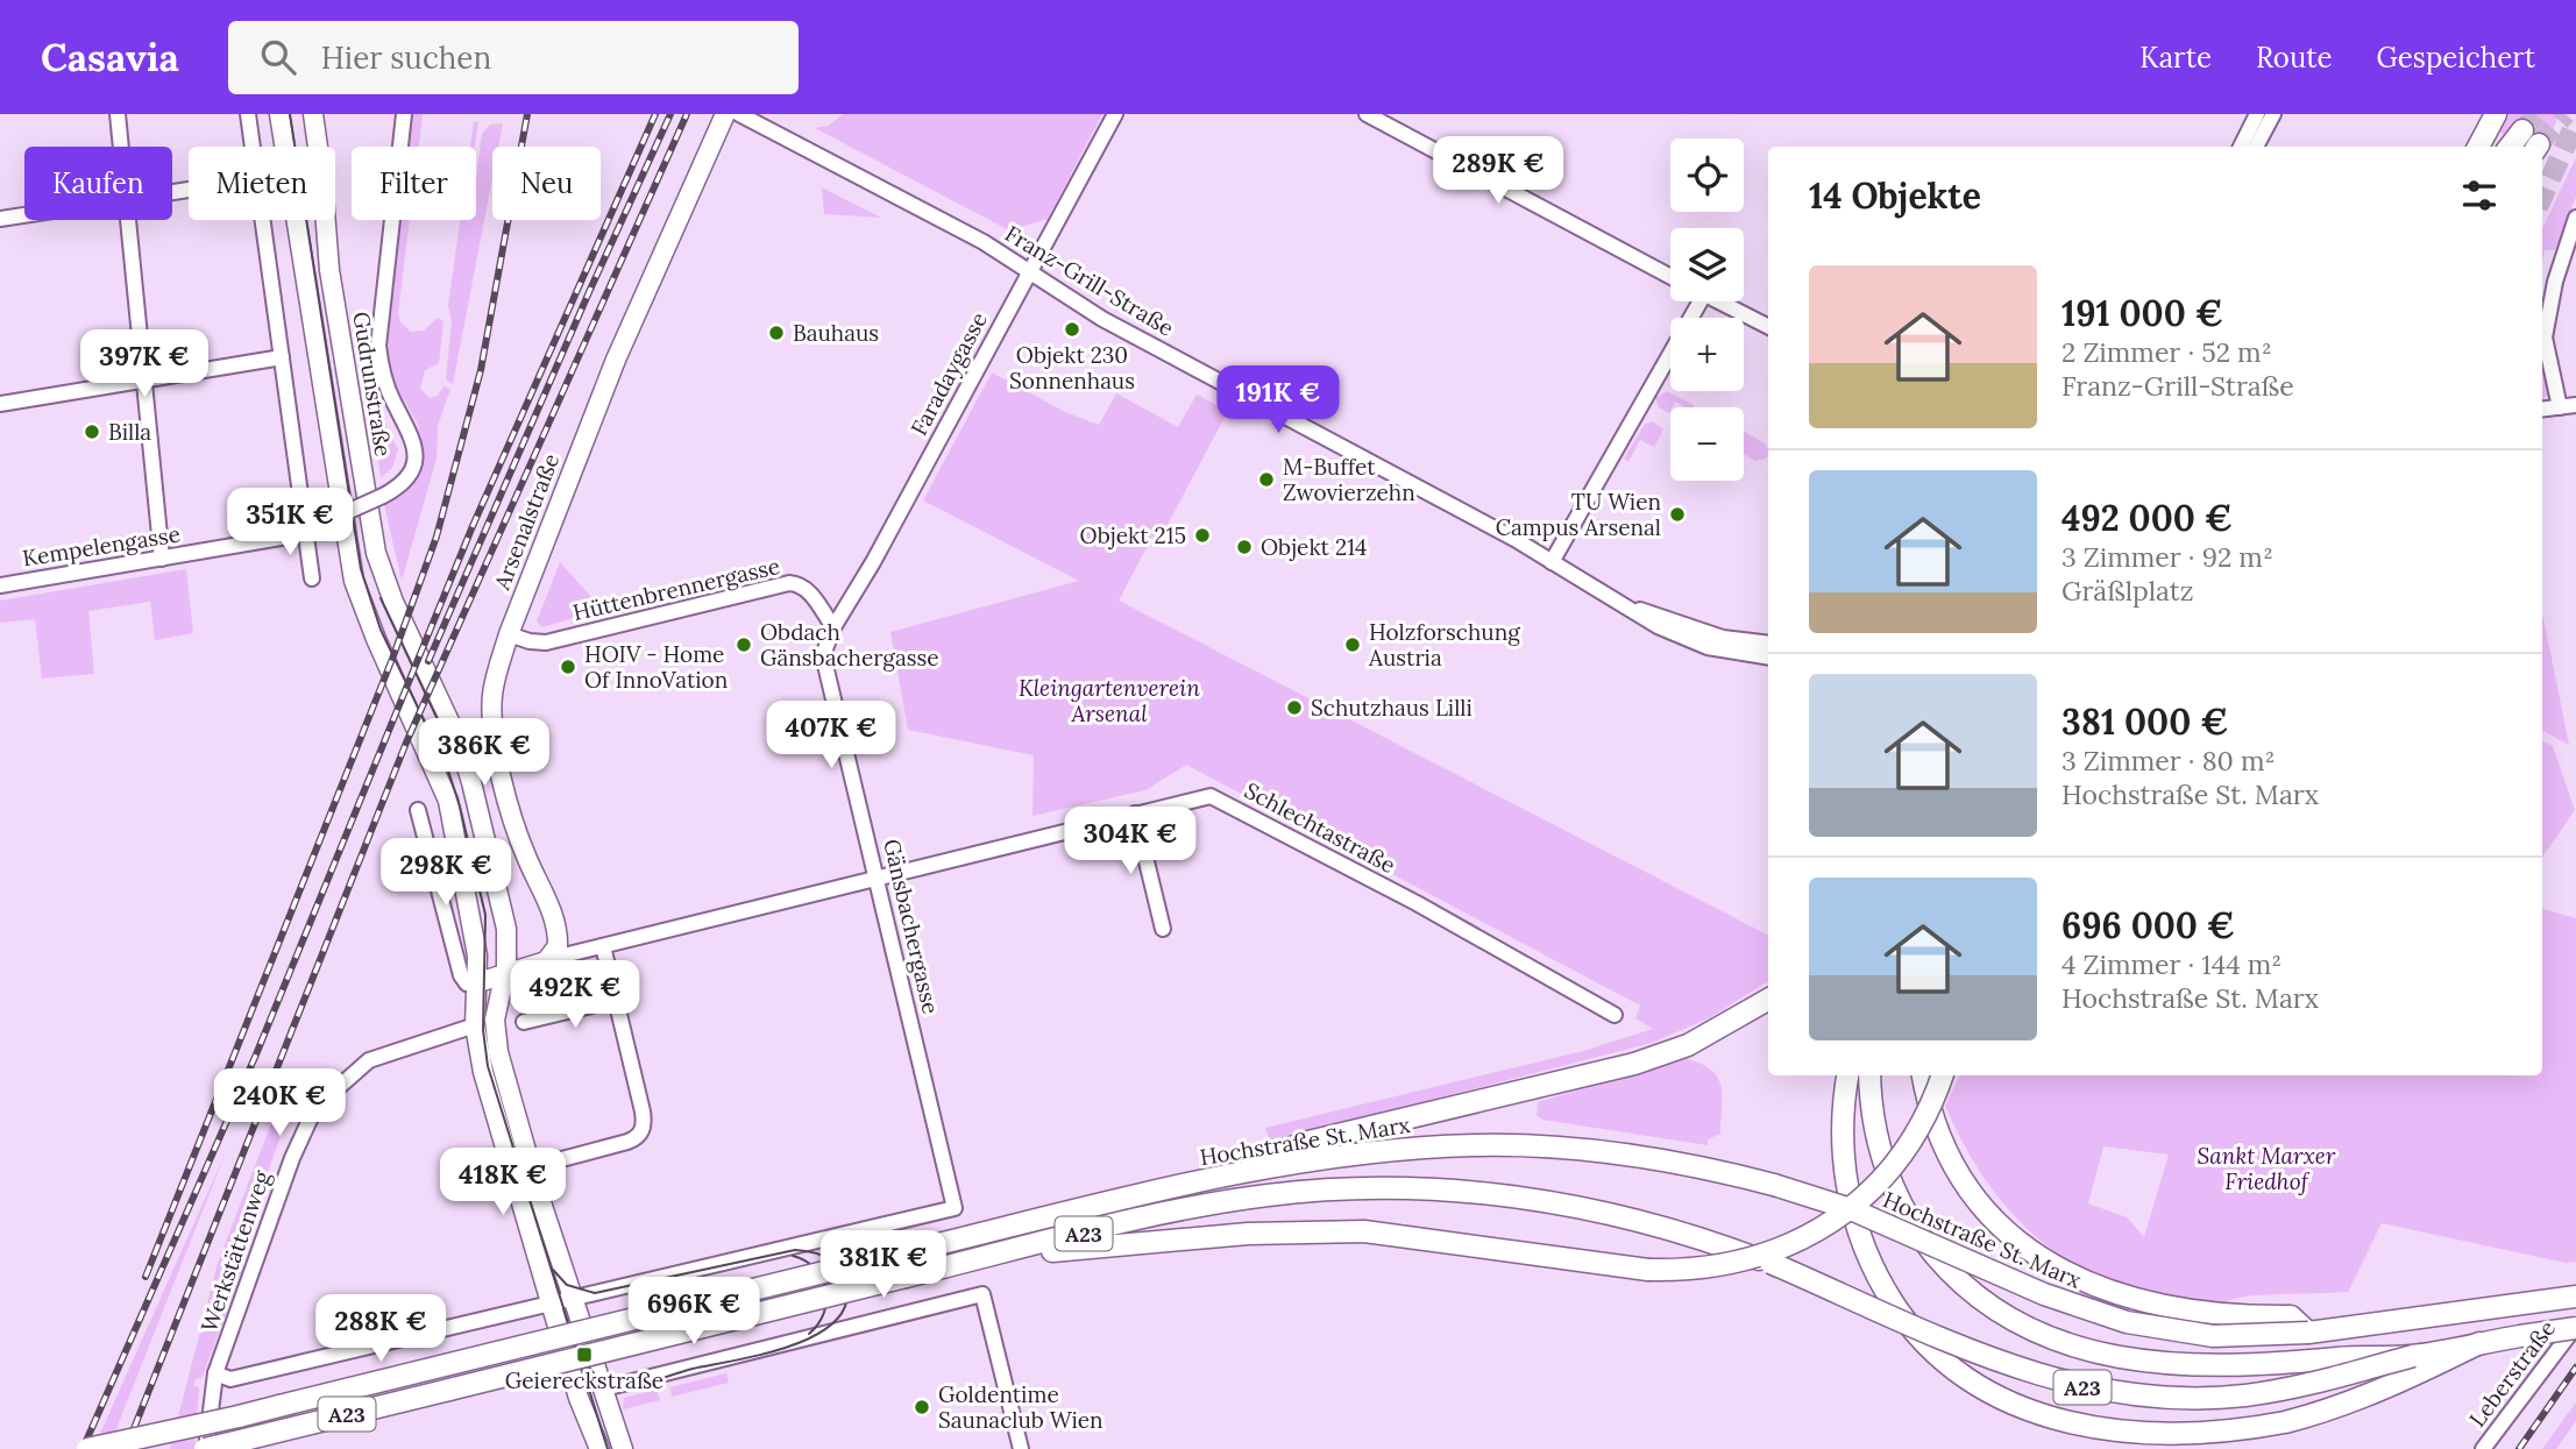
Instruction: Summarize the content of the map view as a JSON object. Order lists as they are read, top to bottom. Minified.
{"streets":{"highway":["Hochstraße St. Marx","A23"],"main road":["Gudrunstraße","Arsenalstraße"],"street":["Franz-Grill-Straße","Faradaygasse","Kempelengasse","Hüttenbrennergasse","Schlechtastraße","Gänsbachergasse","Werkstättenweg","Leberstraße"]},"crossings":[["Franz-Grill-Straße","Faradaygasse"],["Faradaygasse","Hüttenbrennergasse"],["Faradaygasse","Gänsbachergasse"],["Arsenalstraße","Hüttenbrennergasse"],["Arsenalstraße","Schlechtastraße"],["Schlechtastraße","Gänsbachergasse"],["A23","Werkstättenweg"],["A23","Leberstraße"]],"parks":["Kleingartenverein Arsenal","Sankt Marxer Friedhof"],"places":{"other":["Objekt 230 Sonnenhaus","Bauhaus","Billa","M-Buffet Zwovierzehn","TU Wien Campus Arsenal","Objekt 215","Objekt 214","Obdach Gänsbachergasse","Holzforschung Austria","HOIV - Home Of InnoVation","Schutzhaus Lilli","Goldentime Saunaclub Wien"],"transit":["Geiereckstraße"]},"page":{"header":"Casavia","search":"Hier suchen","nav":["Karte","Route","Gespeichert"],"price":["289K €","397K €","191K €","351K €","407K €","386K €","304K €","298K €","492K €","240K €","418K €","381K €","696K €","288K €"],"map_buttons":["+","−"],"chip":["Kaufen","Mieten","Filter","Neu"],"heading":"14 Objekte","list":[{"name":"191 000 €","note":"2 Zimmer · 52 m² · Franz-Grill-Straße"},{"name":"492 000 €","note":"3 Zimmer · 92 m² · Gräßlplatz"},{"name":"381 000 €","note":"3 Zimmer · 80 m² · Hochstraße St. Marx"},{"name":"696 000 €","note":"4 Zimmer · 144 m² · Hochstraße St. Marx"}]}}
